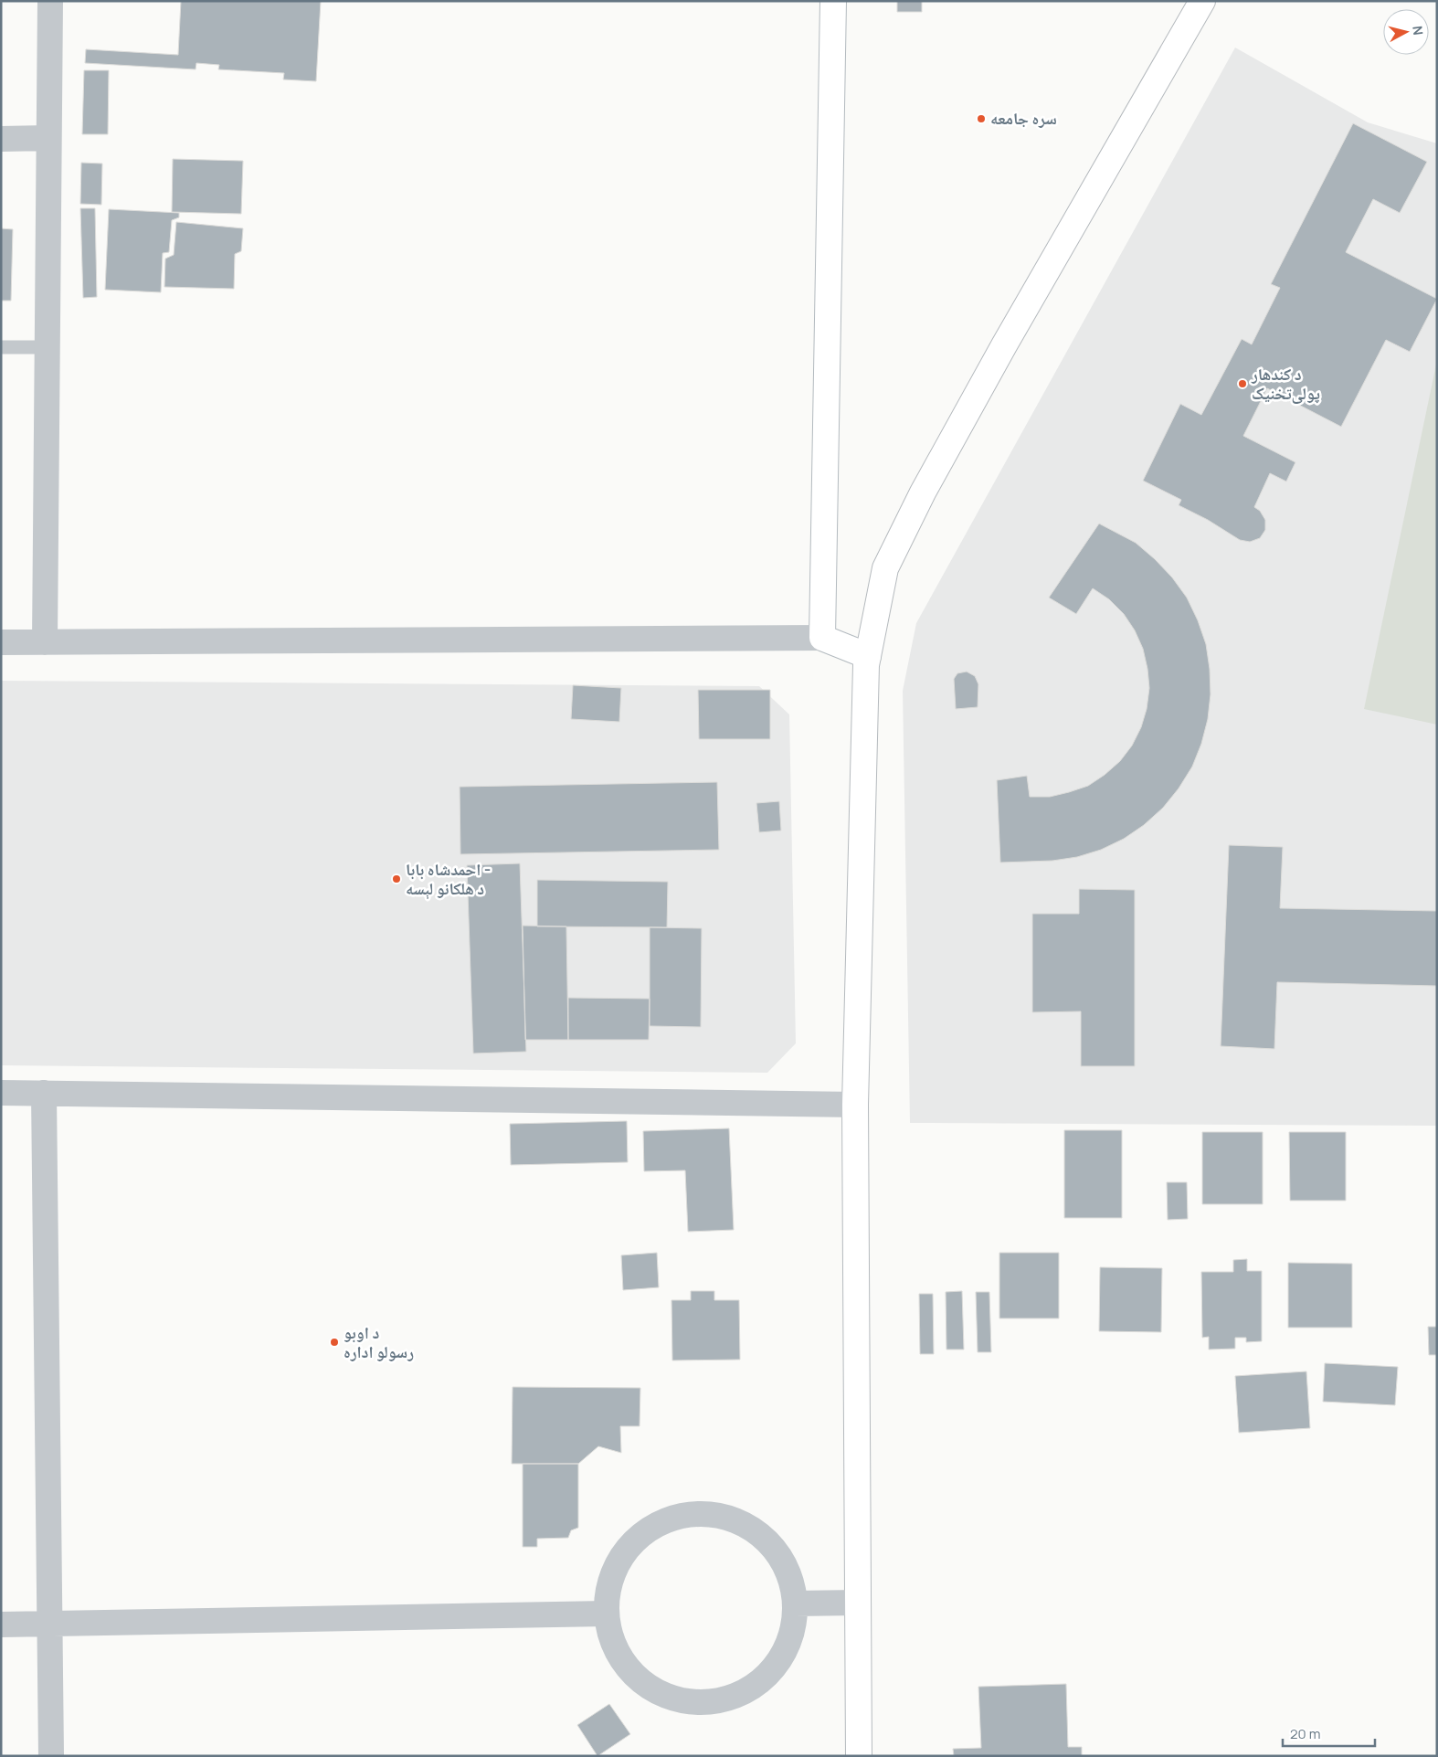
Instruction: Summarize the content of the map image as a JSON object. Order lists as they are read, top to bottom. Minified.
{"places":["سره جامعه","د کندهار پولی‌تخنیک","احمدشاه بابا - د هلکانو لېسه","د اوبو رسولو اداره"],"scale_bar":"20 m","north":"right"}
